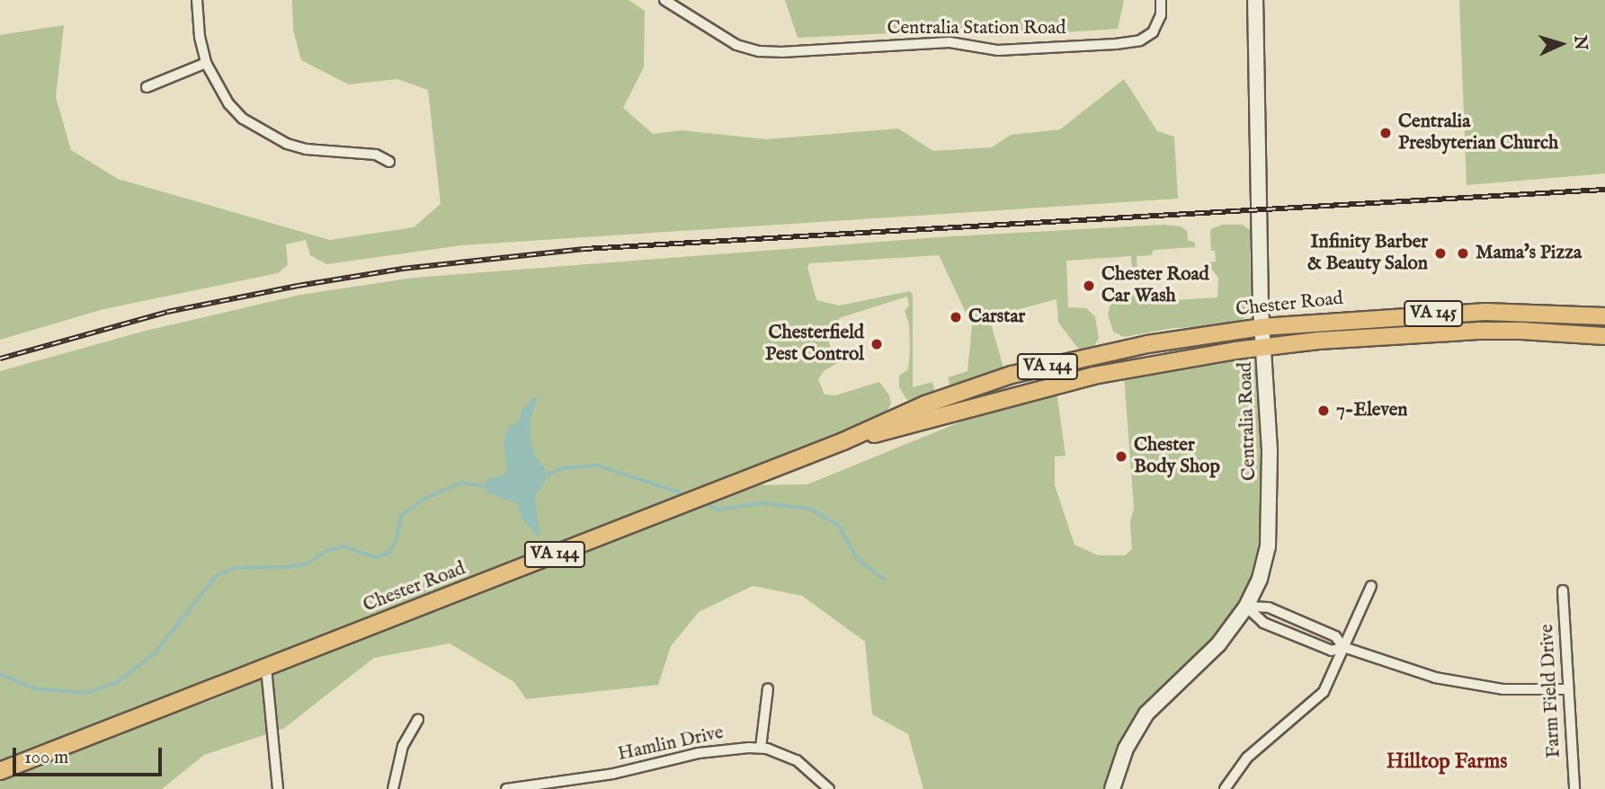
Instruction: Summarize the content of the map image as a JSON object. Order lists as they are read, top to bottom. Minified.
{"streets":{"main road":["Chester Road","VA 145","VA 144"],"street":["Centralia Station Road","Centralia Road","Farm Field Drive","Hamlin Drive"]},"crossings":[["Chester Road","Centralia Road"]],"districts":["Hilltop Farms"],"places":["Centralia Presbyterian Church","Infinity Barber & Beauty Salon","Mama's Pizza","Chester Road Car Wash","Carstar","Chesterfield Pest Control","7-Eleven","Chester Body Shop"],"scale_bar":"100 m","north":"right"}
